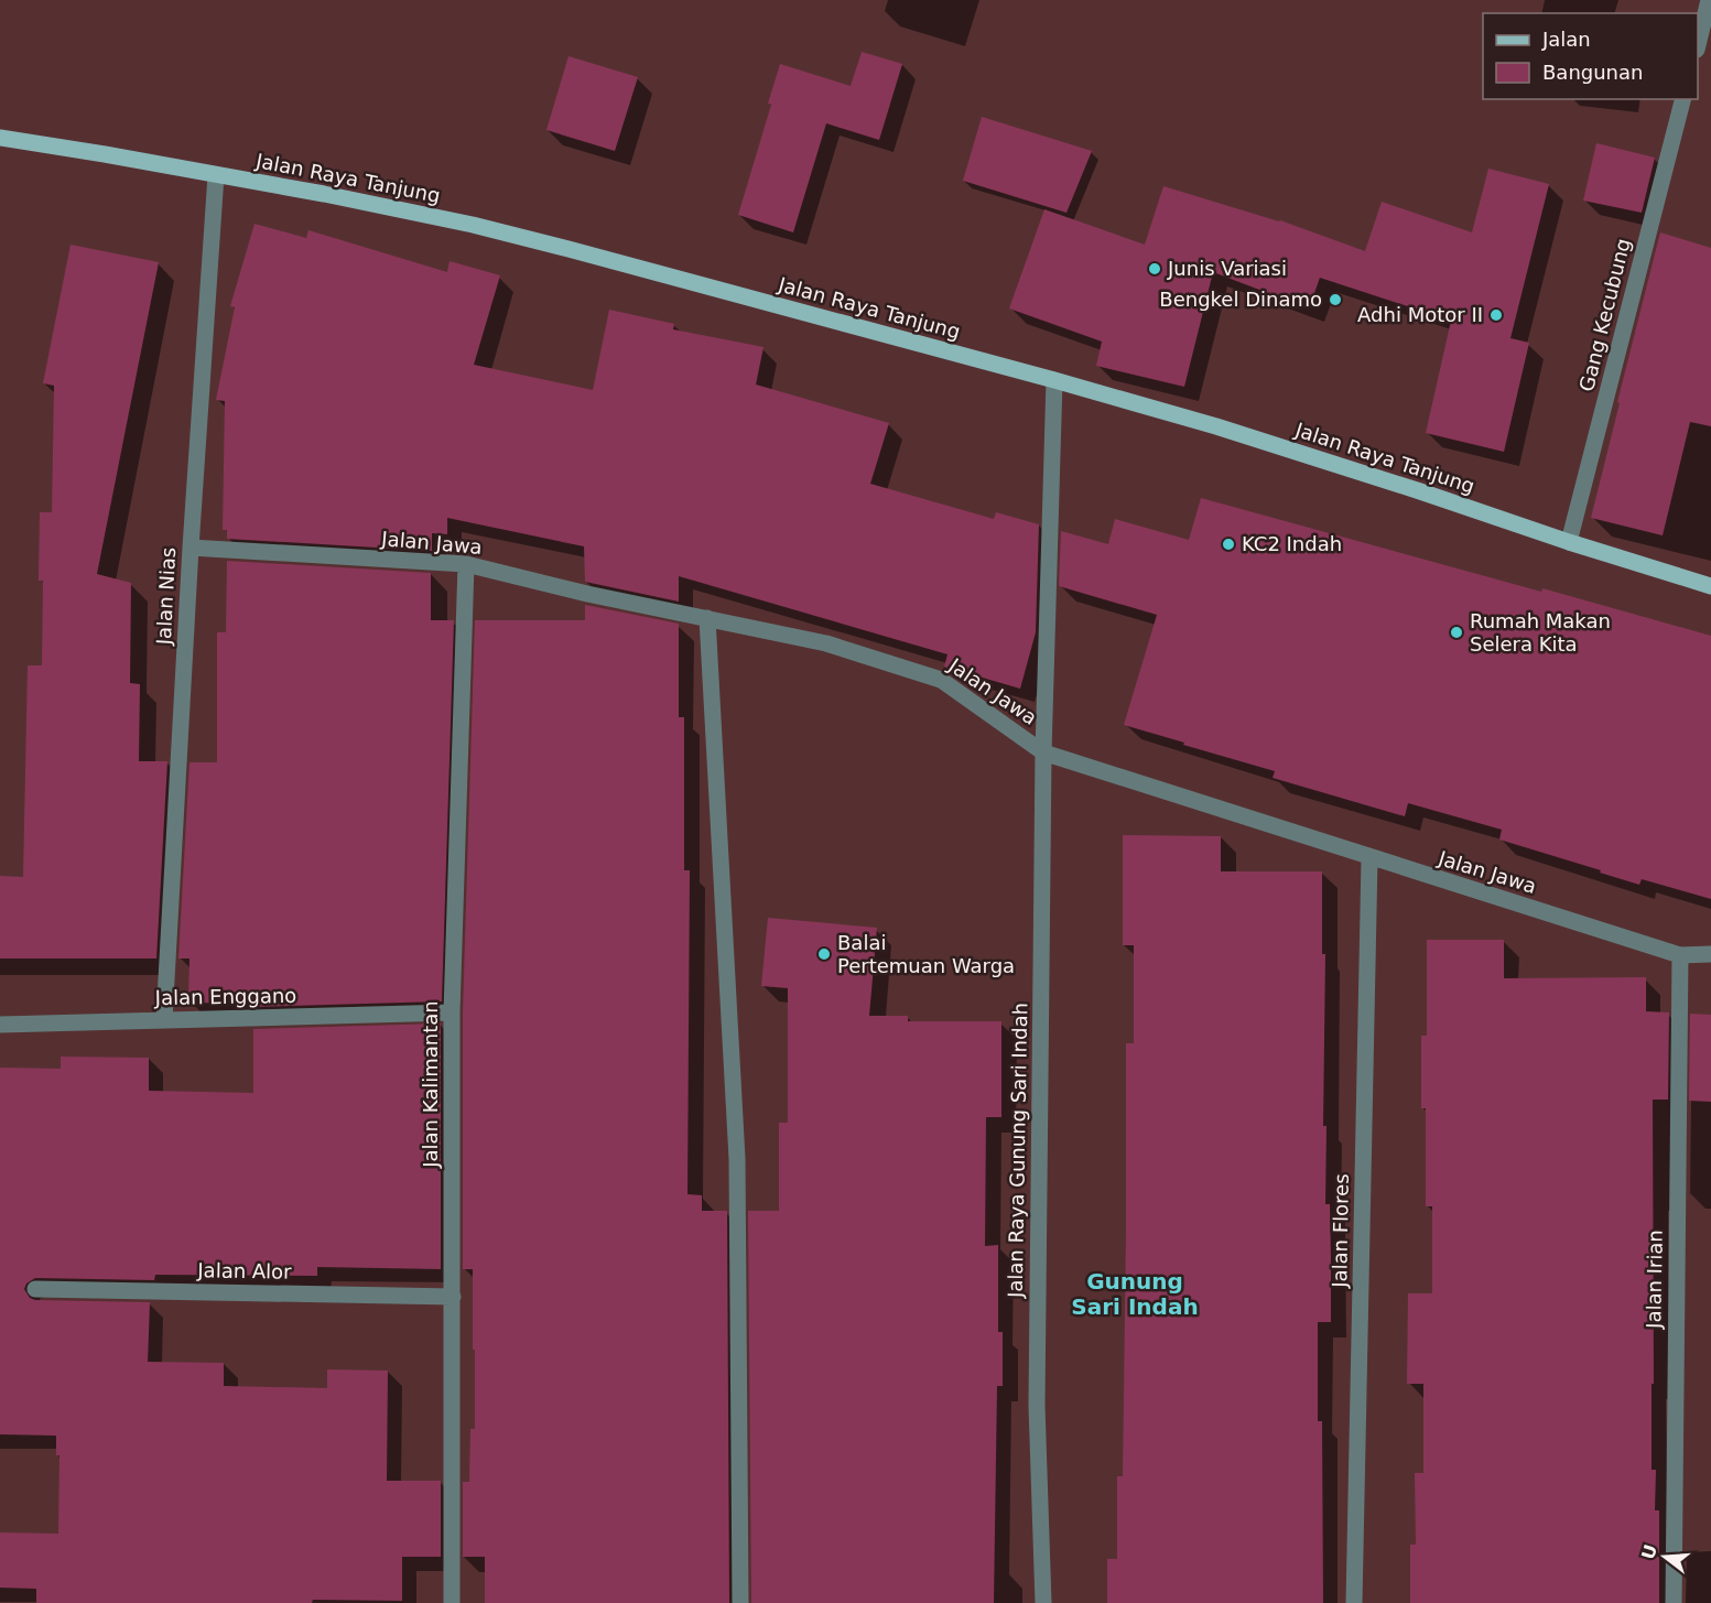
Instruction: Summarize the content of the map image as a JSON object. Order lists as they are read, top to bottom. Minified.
{"streets":{"main road":["Jalan Raya Tanjung"],"street":["Gang Kecubung","Jalan Jawa","Jalan Nias","Jalan Enggano","Jalan Kalimantan","Jalan Raya Gunung Sari Indah","Jalan Flores","Jalan Alor","Jalan Irian"]},"crossings":[["Jalan Raya Tanjung","Gang Kecubung"],["Jalan Raya Tanjung","Jalan Nias"],["Jalan Raya Tanjung","Jalan Raya Gunung Sari Indah"],["Jalan Jawa","Jalan Nias"],["Jalan Jawa","Jalan Kalimantan"],["Jalan Jawa","Jalan Raya Gunung Sari Indah"],["Jalan Jawa","Jalan Flores"],["Jalan Jawa","Jalan Irian"],["Jalan Nias","Jalan Enggano"],["Jalan Enggano","Jalan Kalimantan"],["Jalan Kalimantan","Jalan Alor"]],"districts":["Gunung Sari Indah"],"places":["Junis Variasi","Bengkel Dinamo","Adhi Motor II","KC2 Indah","Rumah Makan Selera Kita","Balai Pertemuan Warga"],"legend":["Jalan","Bangunan"],"north":"left"}
